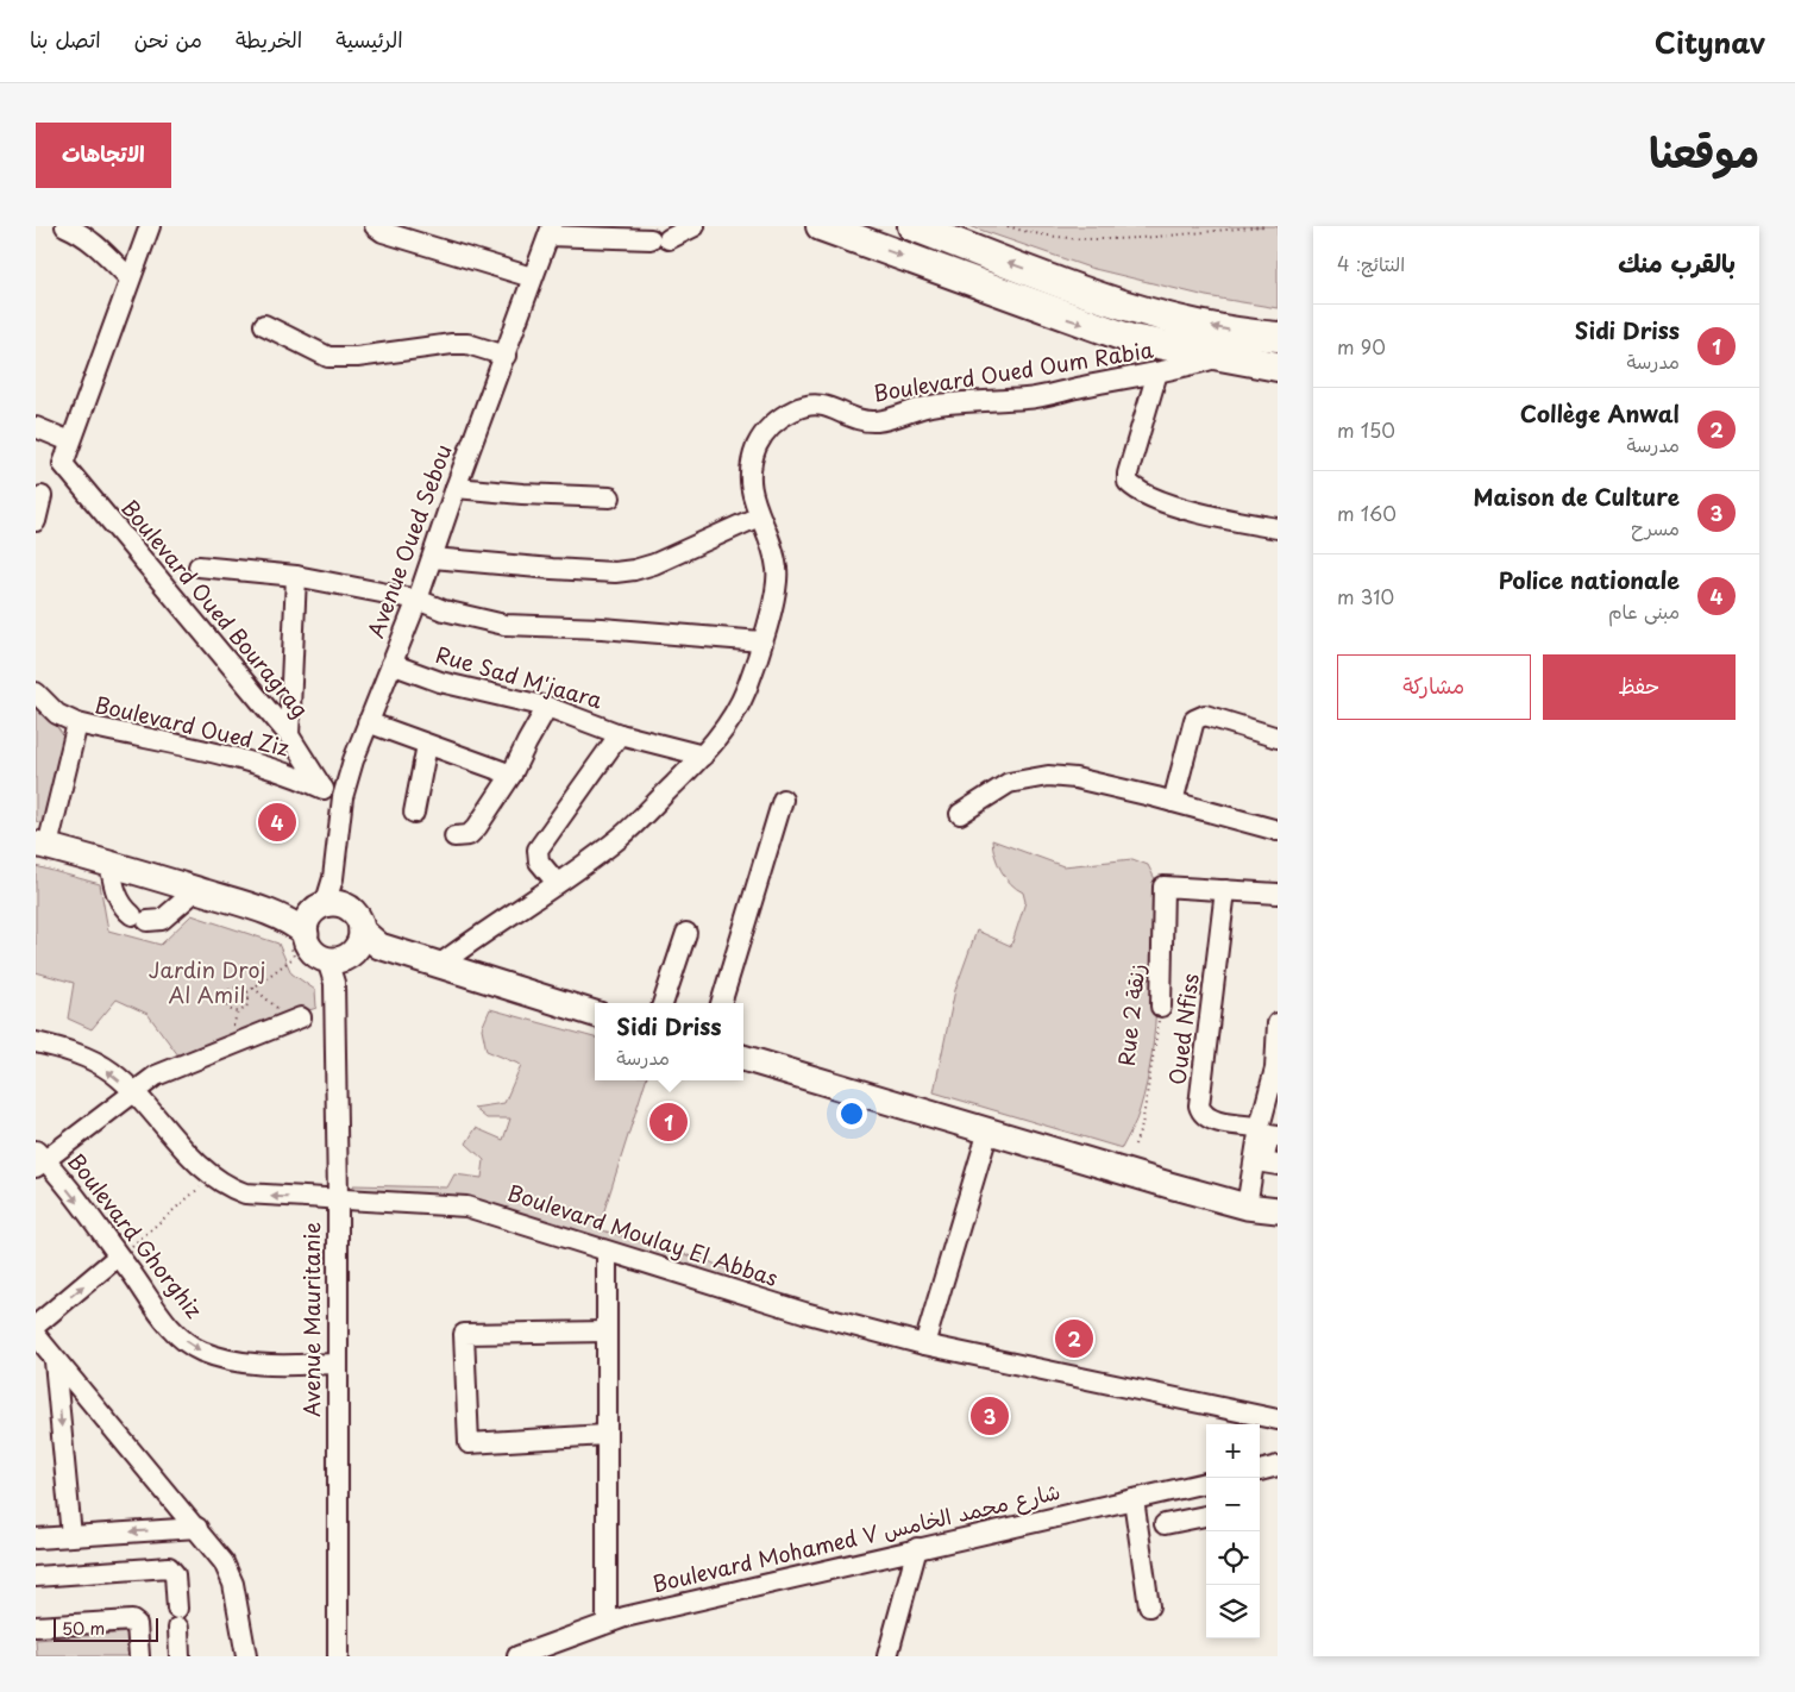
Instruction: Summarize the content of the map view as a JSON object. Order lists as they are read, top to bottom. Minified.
{"streets":{"street":["Boulevard Oued Oum Rabia","Avenue Oued Sebou","Boulevard Oued Bouragrag","Rue Sad M'jaara","Boulevard Oued Ziz","Rue 2 زنقة","Oued Nfiss","Boulevard Ghorghiz","Boulevard Moulay El Abbas","Avenue Mauritanie","Boulevard Mohamed V شارع محمد الخامس"]},"crossings":[["Boulevard Oued Oum Rabia","Rue Sad M'jaara"],["Avenue Oued Sebou","Rue Sad M'jaara"],["Avenue Oued Sebou","Boulevard Oued Ziz"],["Boulevard Oued Bouragrag","Boulevard Oued Ziz"],["Rue 2 زنقة","Oued Nfiss"],["Boulevard Ghorghiz","Avenue Mauritanie"],["Boulevard Moulay El Abbas","Avenue Mauritanie"]],"parks":["Jardin Droj Al Amil"],"scale_bar":"50 m","page":{"header":"Citynav","nav":["الرئيسية","الخريطة","من نحن","اتصل بنا"],"title":"موقعنا","buttons":["الاتجاهات",["حفظ","مشاركة"]],"heading":["بالقرب منك","النتائج: 4"],"list":[{"mark":"1","name":"Sidi Driss","note":"مدرسة","value":"90 m"},{"mark":"2","name":"Collège Anwal","note":"مدرسة","value":"150 m"},{"mark":"3","name":"Maison de Culture","note":"مسرح","value":"160 m"},{"mark":"4","name":"Police nationale","note":"مبنى عام","value":"310 m"}],"pins":["4","1","2","3"],"popup":["Sidi Driss","مدرسة"],"map_buttons":["+","−"],"scale":"50 m"}}
